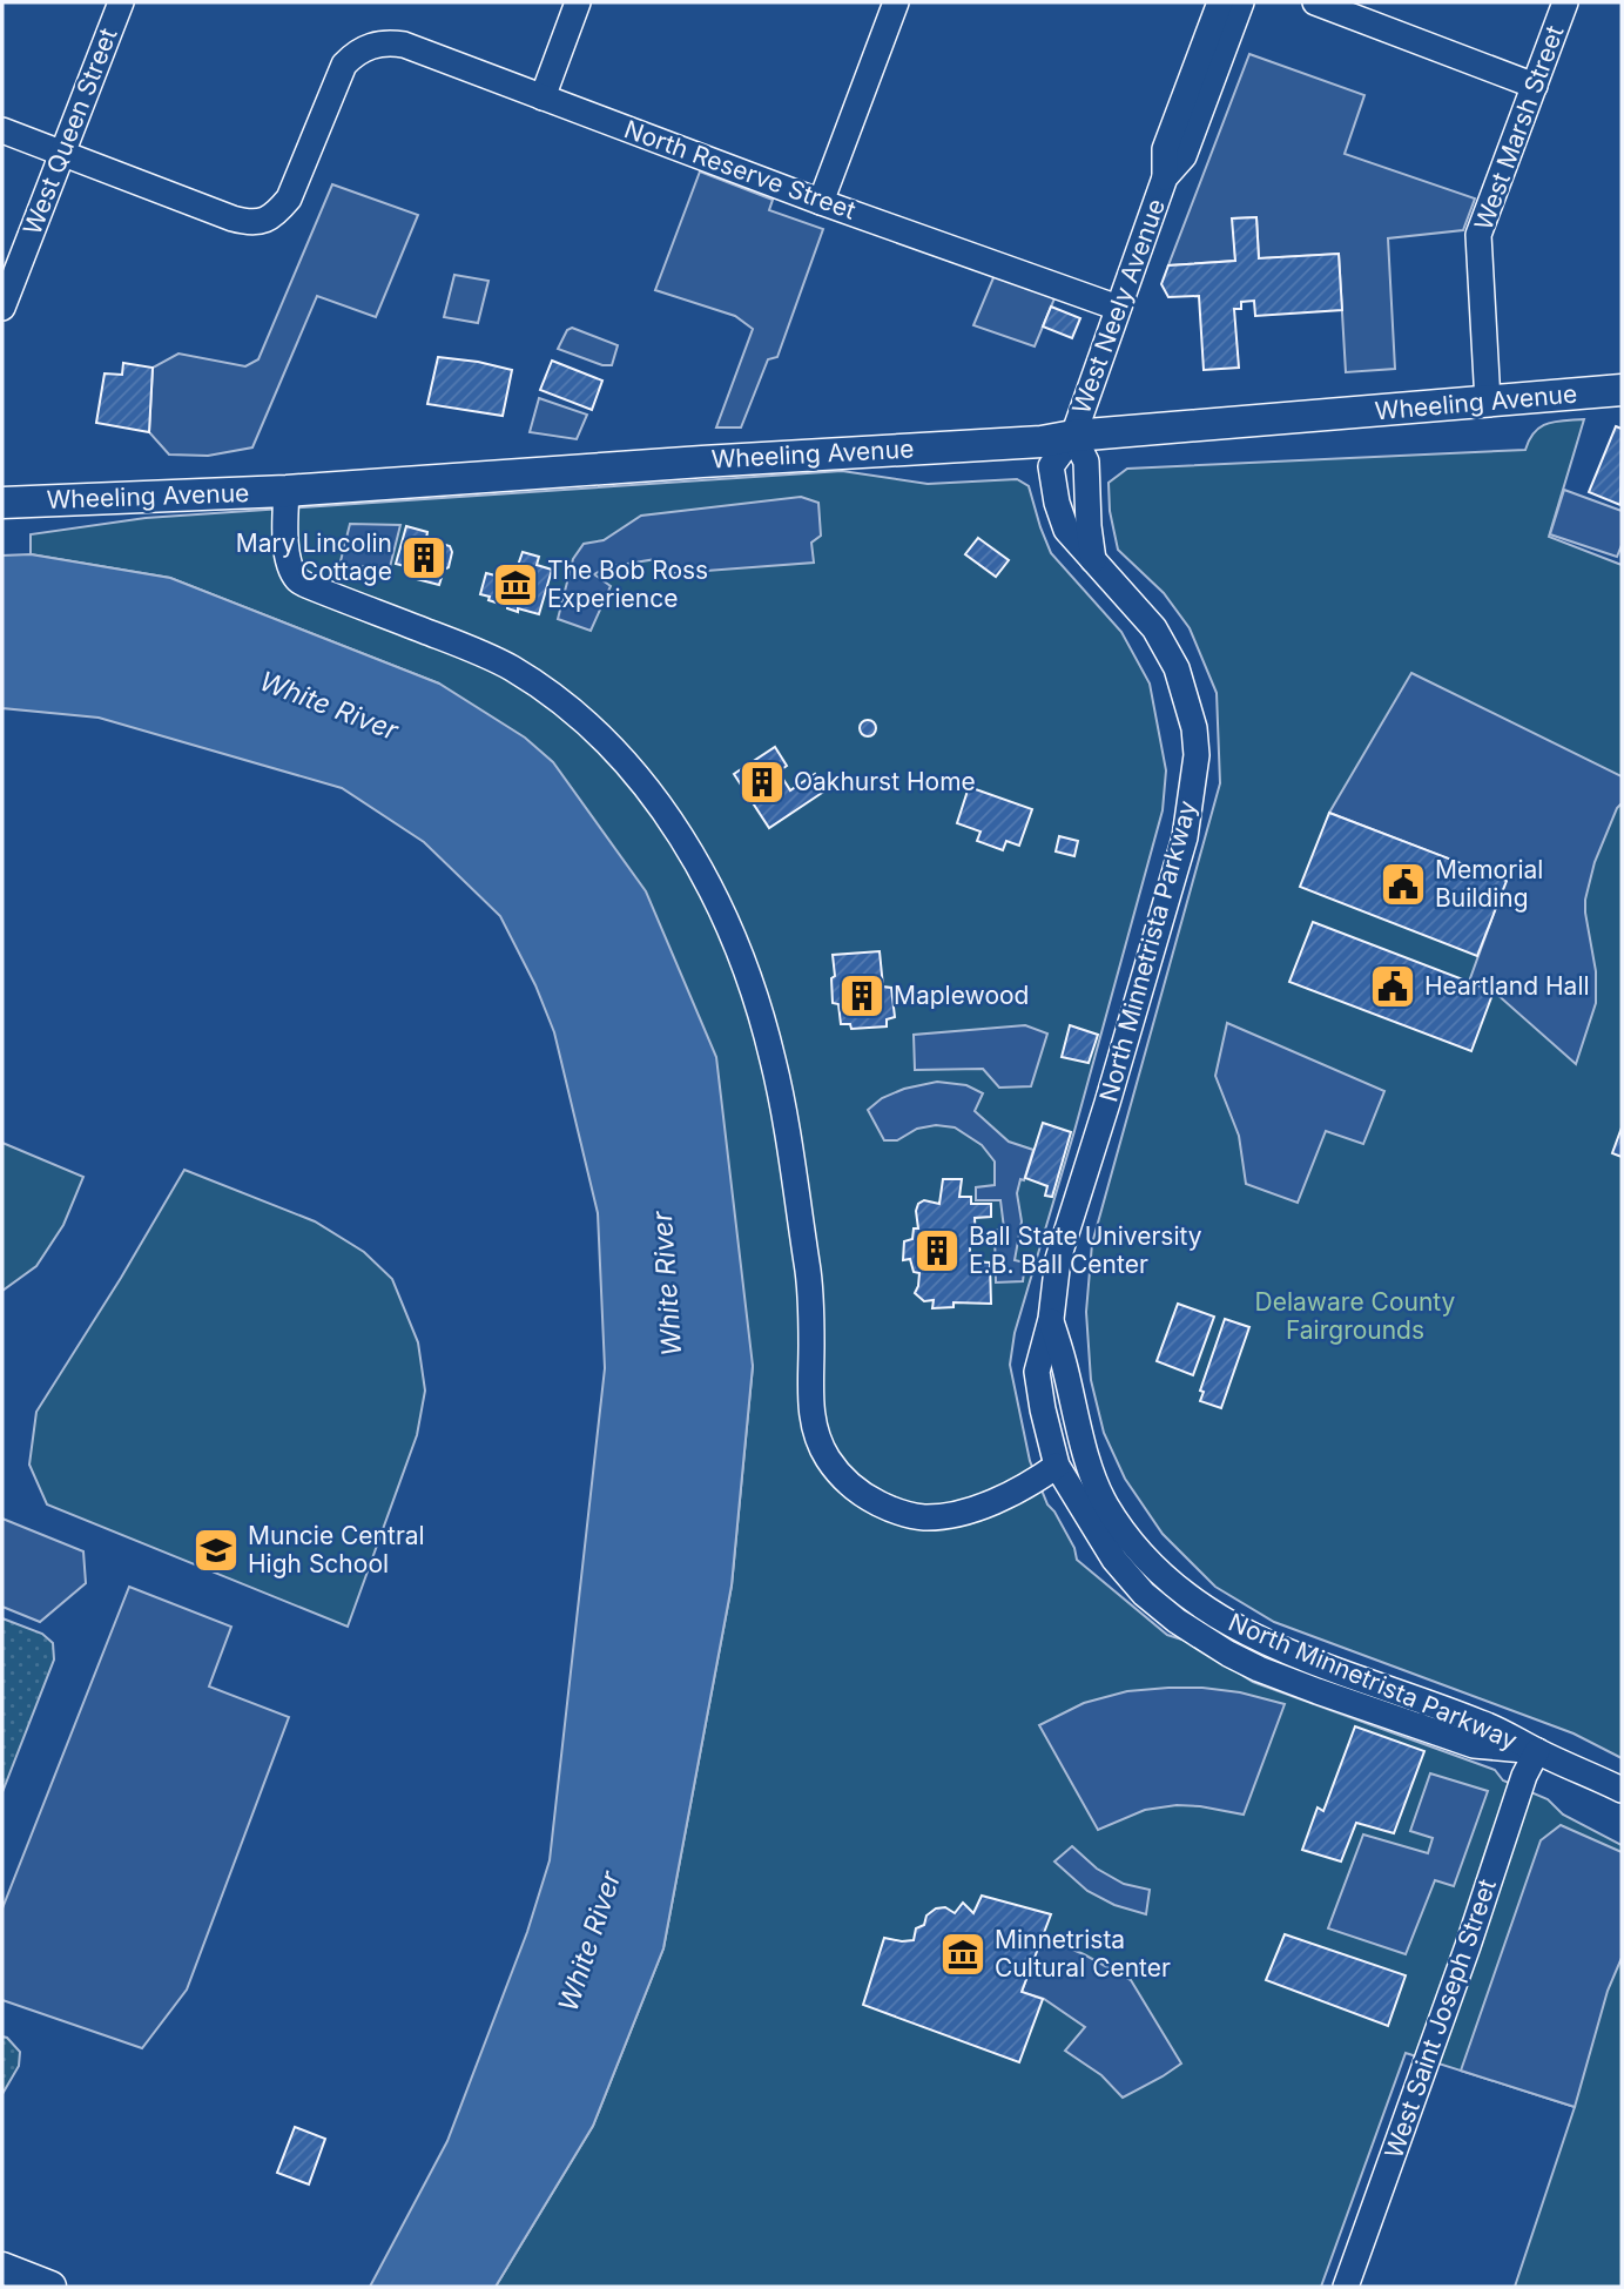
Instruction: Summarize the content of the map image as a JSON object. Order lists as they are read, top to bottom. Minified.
{"streets":{"main road":["Wheeling Avenue"],"street":["West Marsh Street","West Queen Street","North Reserve Street","West Neely Avenue","North Minnetrista Parkway","West Saint Joseph Street"]},"crossings":[["West Marsh Street","Wheeling Avenue"],["West Queen Street","North Reserve Street"],["North Reserve Street","West Neely Avenue"],["West Neely Avenue","Wheeling Avenue"],["West Neely Avenue","North Minnetrista Parkway"],["Wheeling Avenue","North Minnetrista Parkway"],["North Minnetrista Parkway","West Saint Joseph Street"]],"water":["White River"],"parks":["Delaware County Fairgrounds"],"places":{"building":["Mary Lincolin Cottage","Oakhurst Home","Maplewood","Ball State University E.B. Ball Center"],"museum":["The Bob Ross Experience","Minnetrista Cultural Center"],"public building":["Memorial Building","Heartland Hall"],"school or university":["Muncie Central High School"]}}
